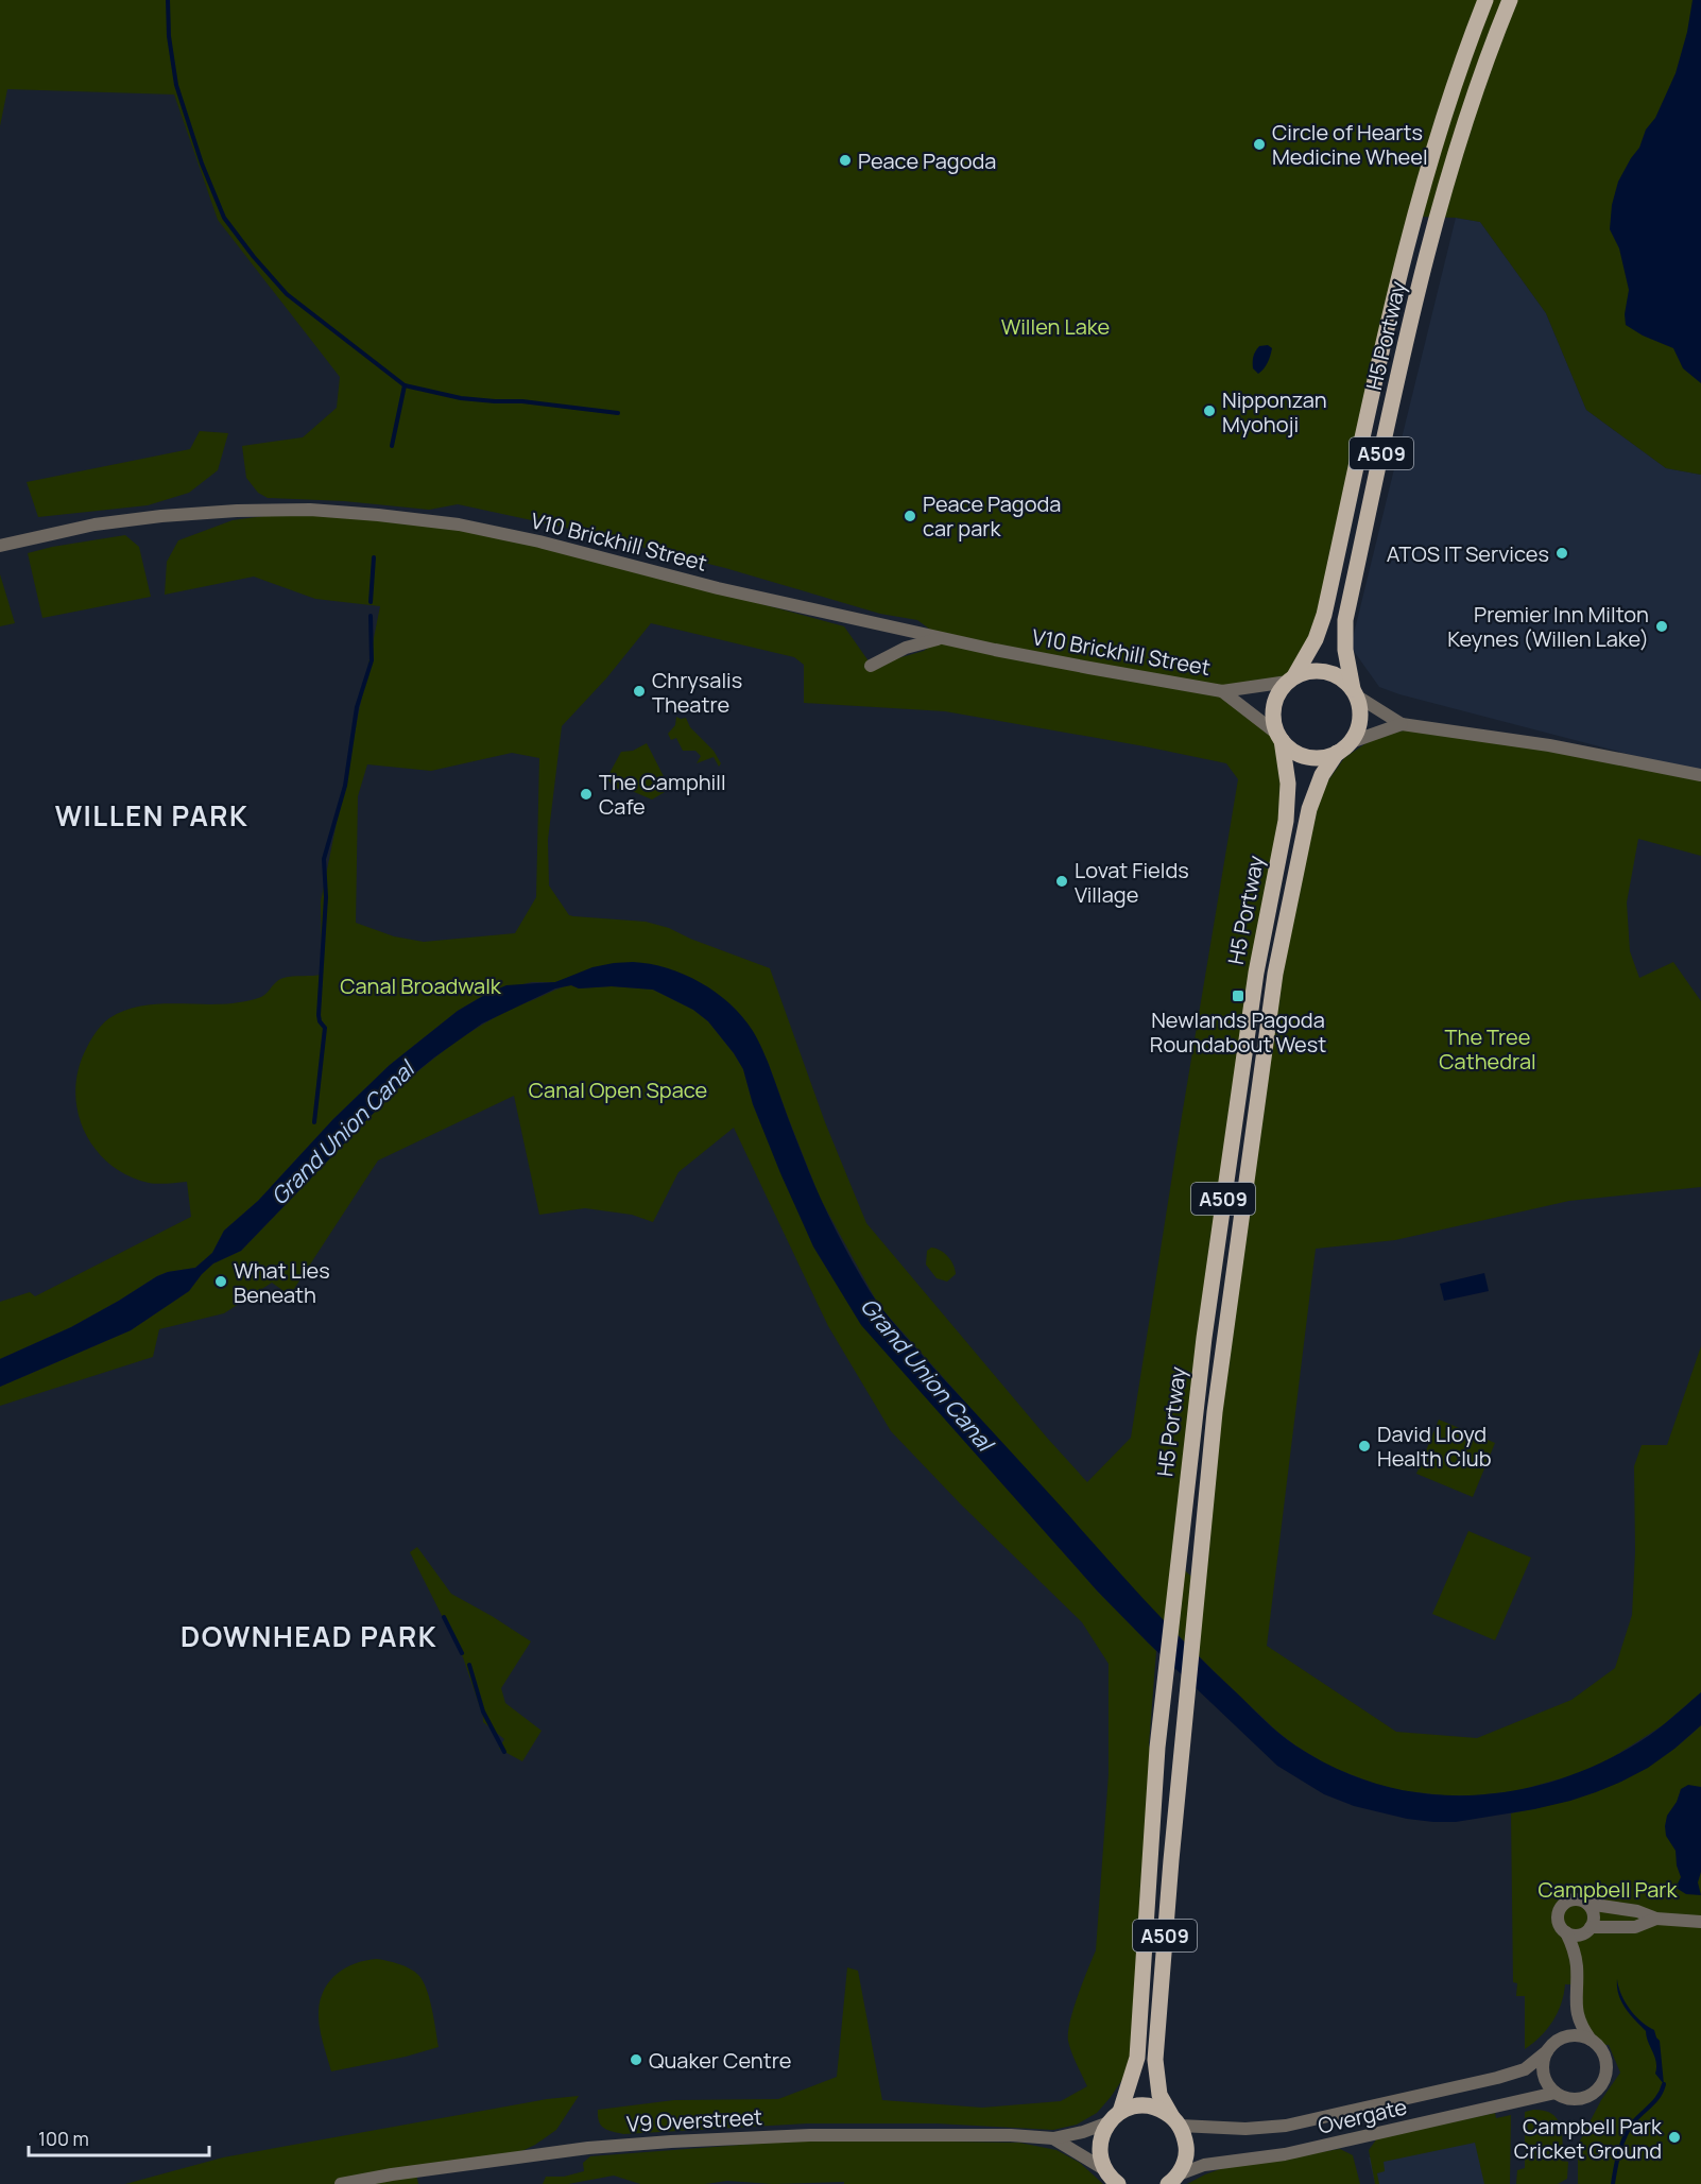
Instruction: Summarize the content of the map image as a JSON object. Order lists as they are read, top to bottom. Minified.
{"streets":{"main road":["H5 Portway","A509"],"street":["V10 Brickhill Street","Overgate","V9 Overstreet"]},"crossings":[["H5 Portway","A509"],["H5 Portway","V10 Brickhill Street"],["H5 Portway","Overgate"],["H5 Portway","V9 Overstreet"],["A509","V10 Brickhill Street"],["A509","Overgate"],["A509","V9 Overstreet"]],"districts":["WILLEN PARK","DOWNHEAD PARK"],"water":["Grand Union Canal"],"parks":["Willen Lake","Canal Broadwalk","The Tree Cathedral","Canal Open Space","Campbell Park"],"places":{"other":["Circle of Hearts Medicine Wheel","Peace Pagoda","Nipponzan Myohoji","Peace Pagoda car park","ATOS IT Services","Premier Inn Milton Keynes (Willen Lake)","Chrysalis Theatre","The Camphill Cafe","Lovat Fields Village","What Lies Beneath","David Lloyd Health Club","Quaker Centre","Campbell Park Cricket Ground"],"transit":["Newlands Pagoda Roundabout West"]},"scale_bar":"100 m"}
